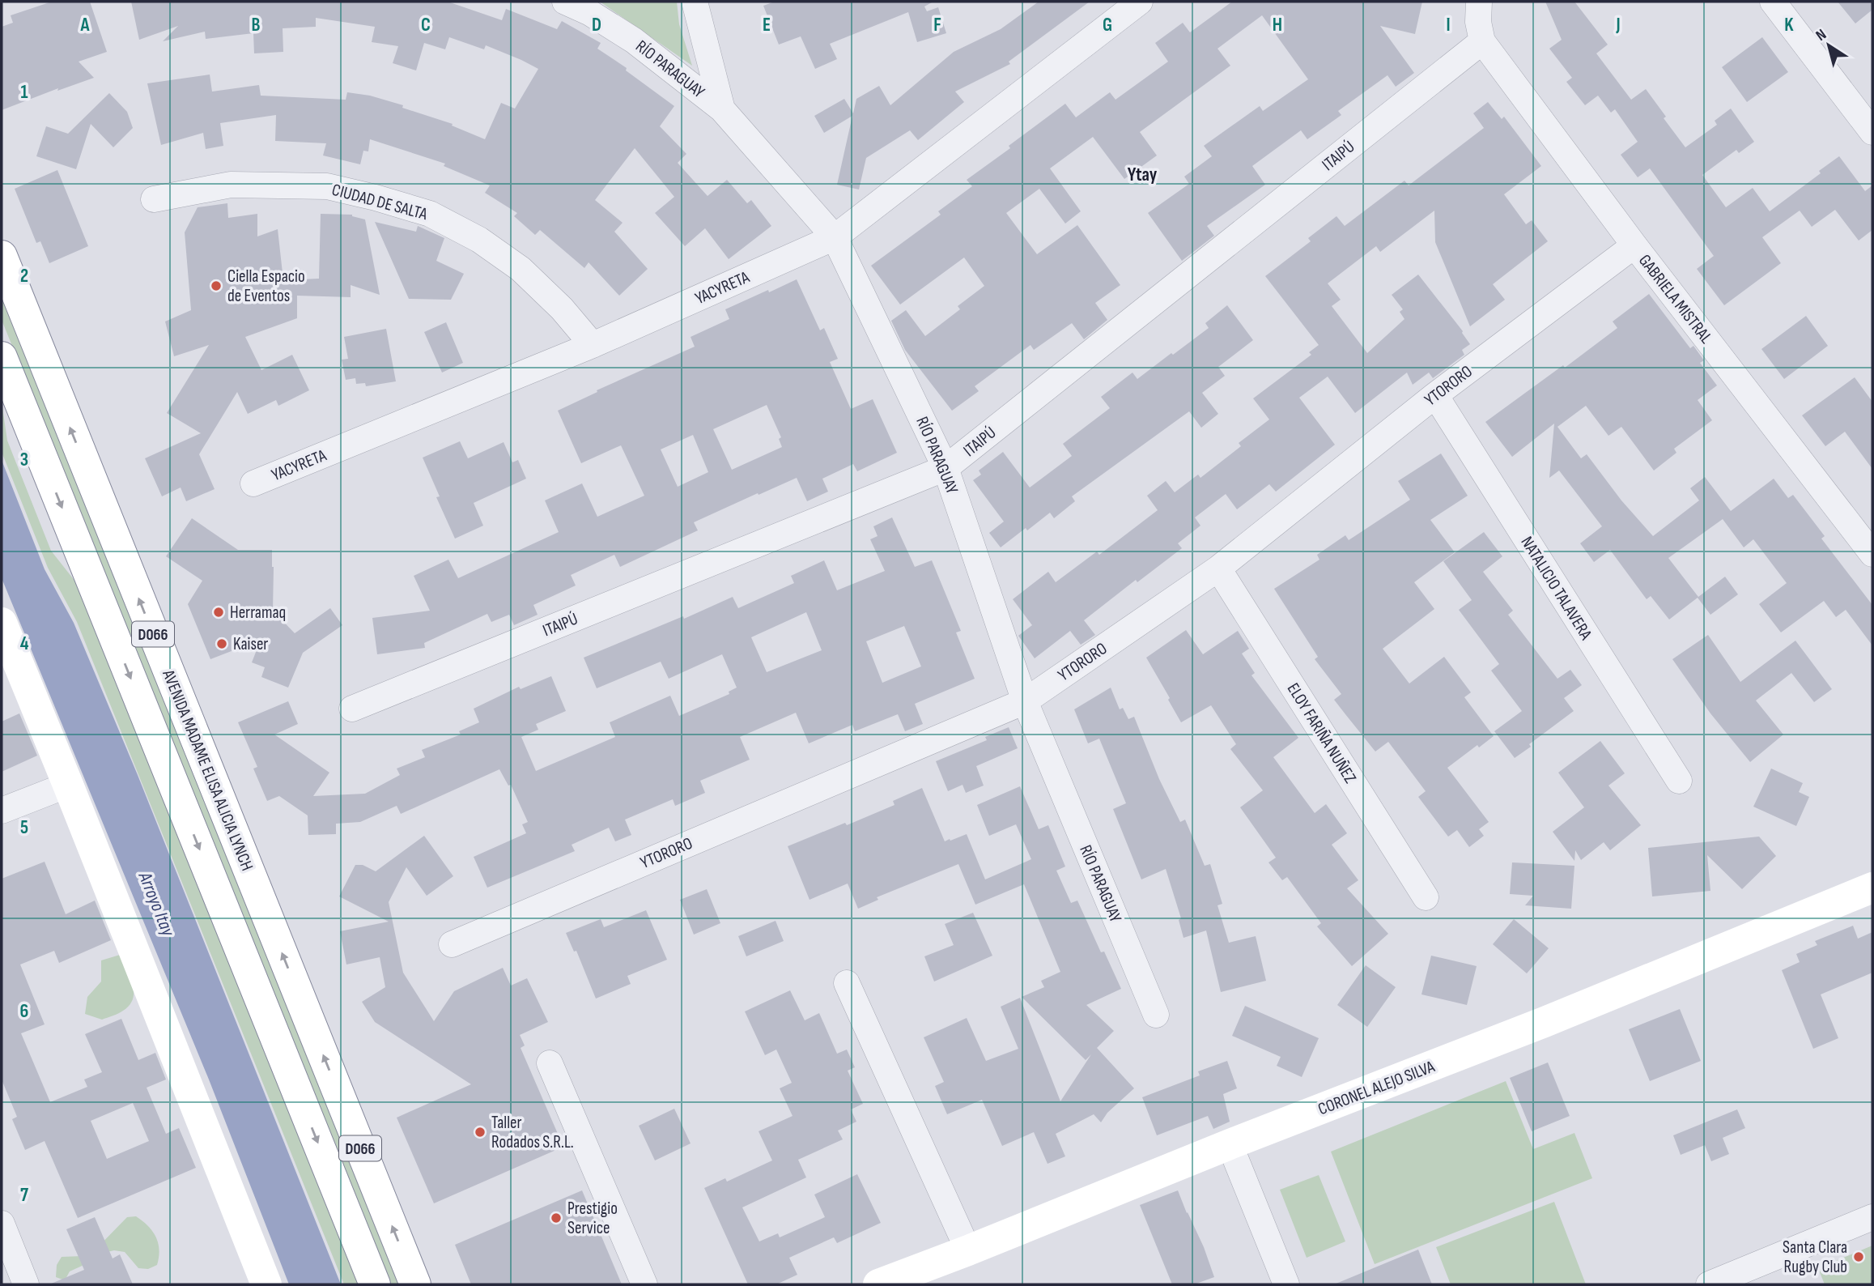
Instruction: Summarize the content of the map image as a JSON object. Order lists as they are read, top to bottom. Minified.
{"streets":{"main road":["D066","AVENIDA MADAME ELISA ALICIA LYNCH","CORONEL ALEJO SILVA"],"street":["RÍO PARAGUAY","ITAIPÚ","CIUDAD DE SALTA","YACYRETA","GABRIELA MISTRAL","YTORORO","NATALICIO TALAVERA","ELOY FARIÑA NUÑEZ"]},"crossings":[["RÍO PARAGUAY","ITAIPÚ"],["RÍO PARAGUAY","YACYRETA"],["RÍO PARAGUAY","YTORORO"],["ITAIPÚ","GABRIELA MISTRAL"],["CIUDAD DE SALTA","YACYRETA"],["GABRIELA MISTRAL","YTORORO"],["YTORORO","NATALICIO TALAVERA"],["YTORORO","ELOY FARIÑA NUÑEZ"]],"districts":["Ytay"],"water":["Arroyo Itay"],"places":["Ciella Espacio de Eventos","Herramaq","Kaiser","Taller Rodados S.R.L.","Prestigio Service","Santa Clara Rugby Club"],"north":"top left","grid":{"columns":["A","B","C","D","E","F","G","H","I","J","K"],"rows":["1","2","3","4","5","6","7"]}}
